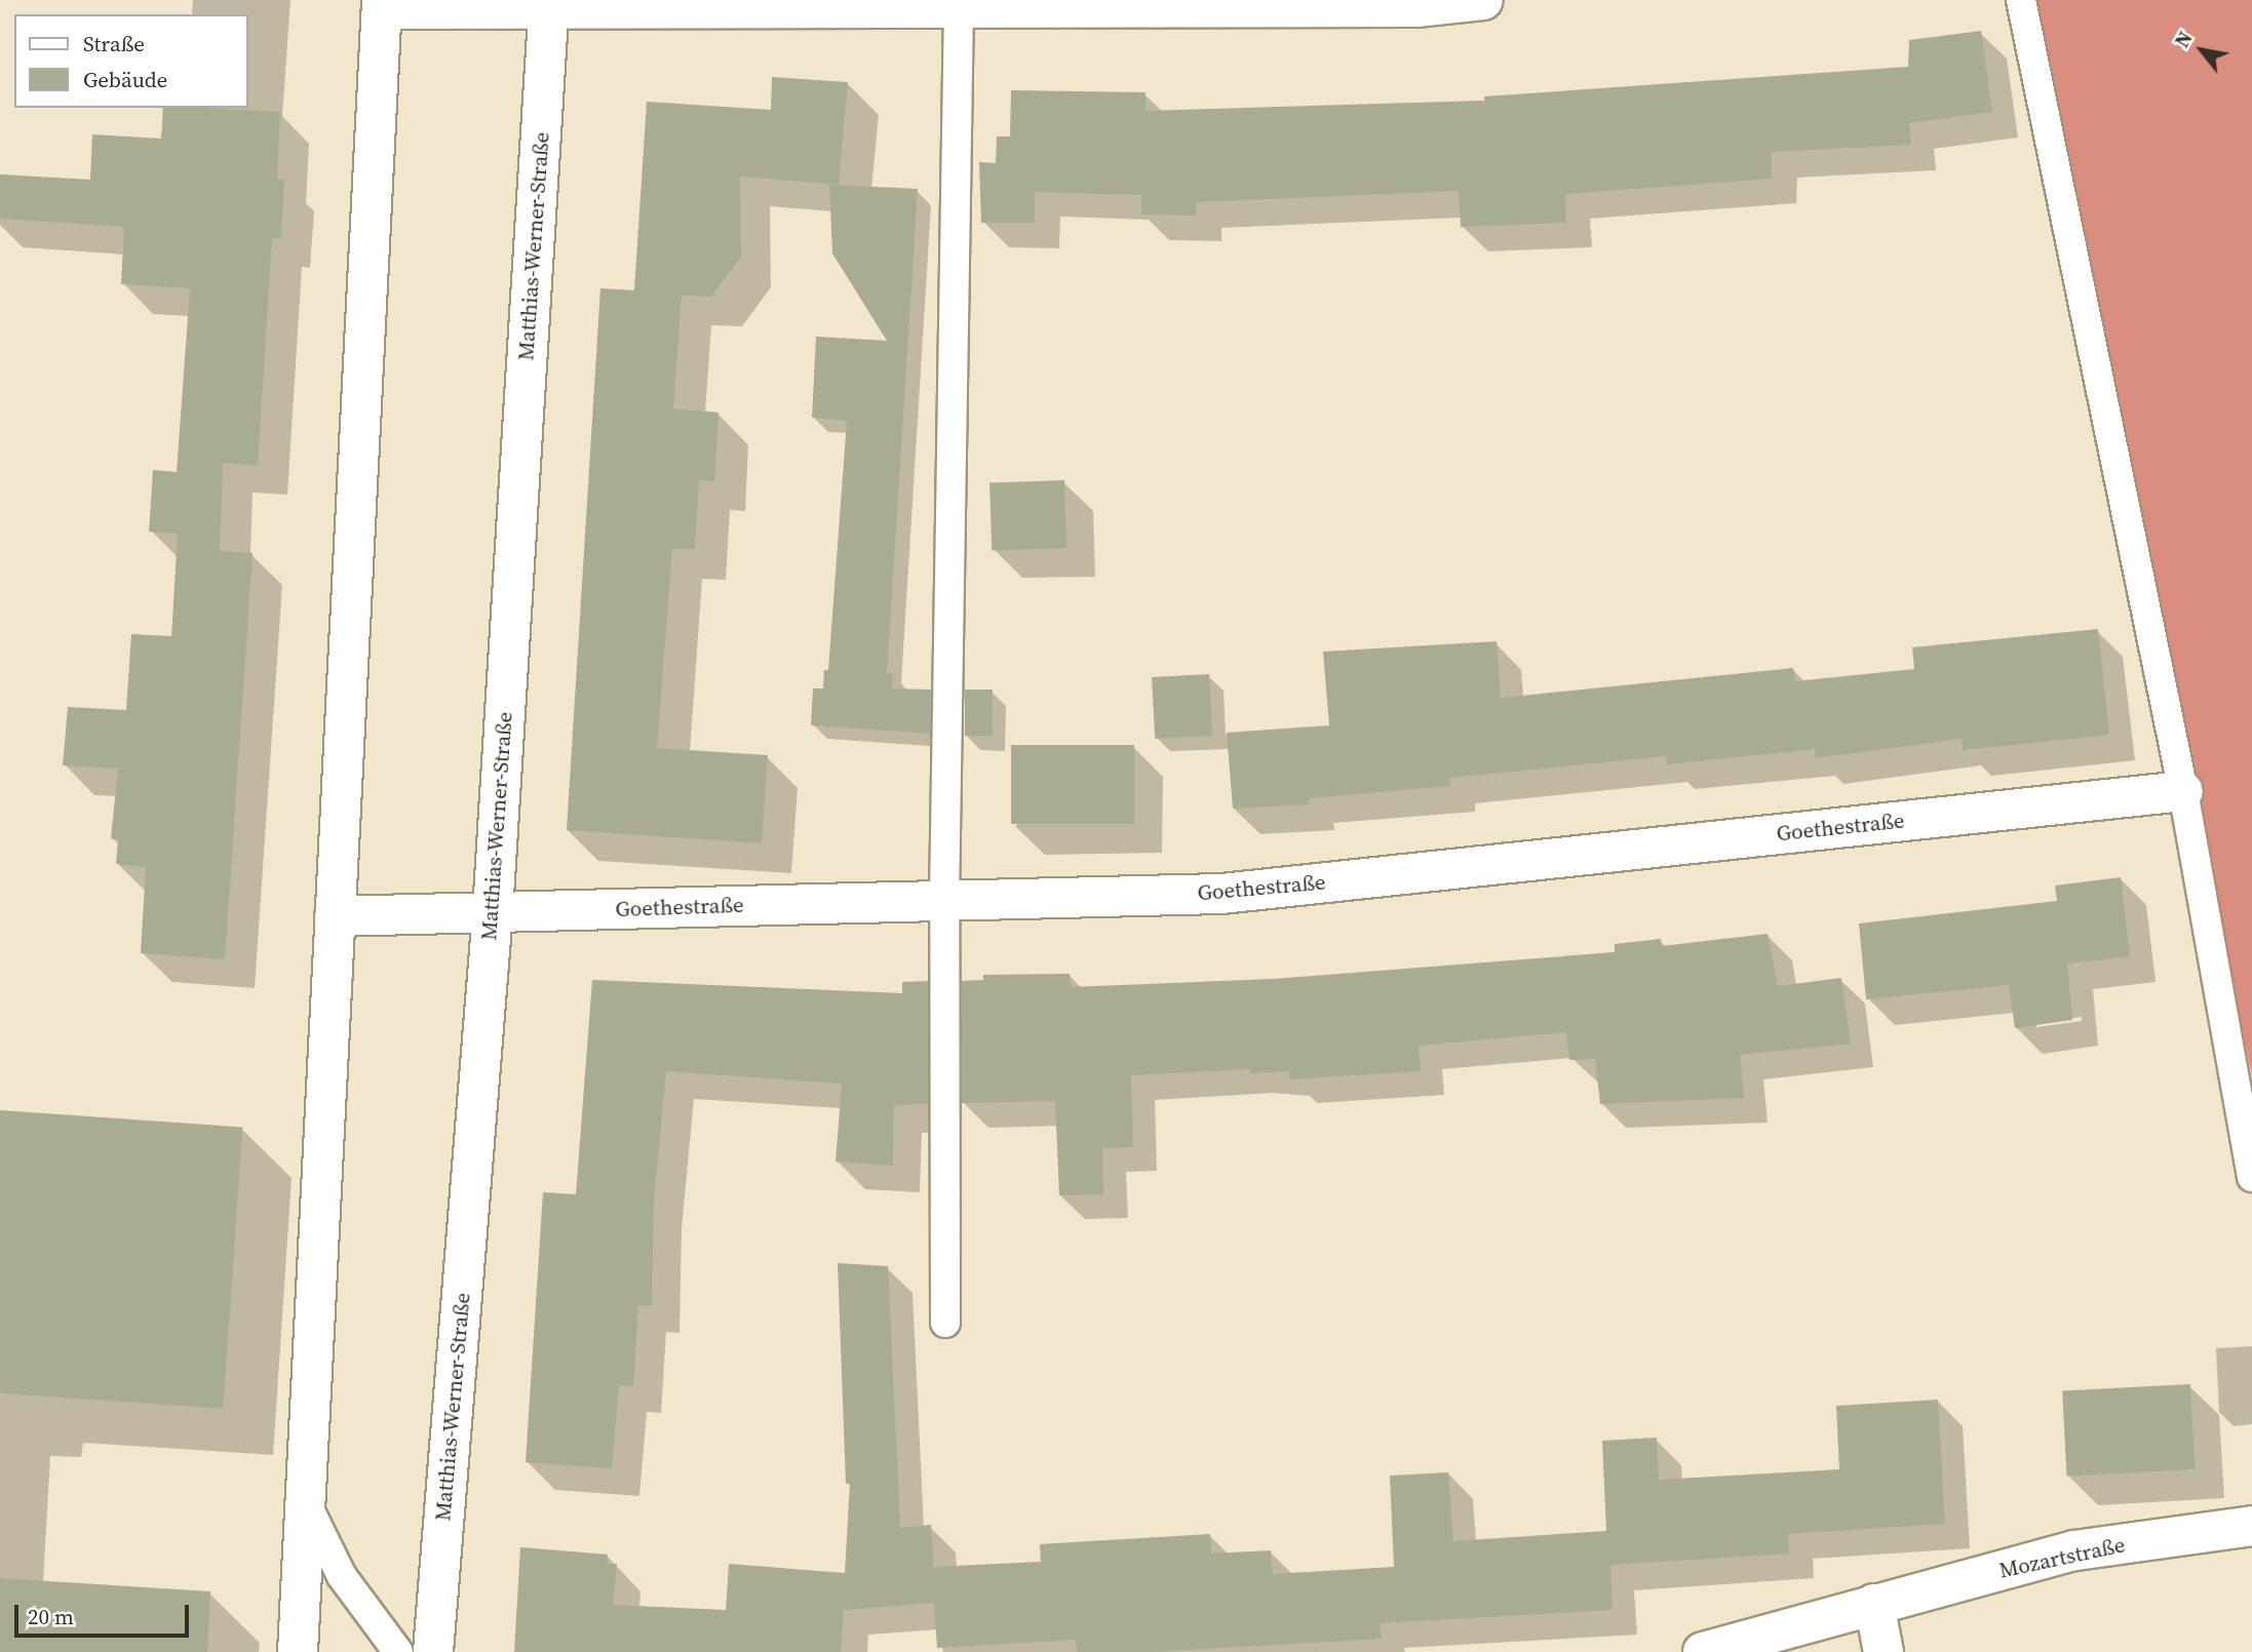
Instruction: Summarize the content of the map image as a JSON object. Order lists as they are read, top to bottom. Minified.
{"streets":{"street":["Matthias-Werner-Straße","Goethestraße","Mozartstraße"]},"crossings":[["Matthias-Werner-Straße","Goethestraße"]],"legend":["Straße","Gebäude"],"scale_bar":"20 m","north":"top left"}
